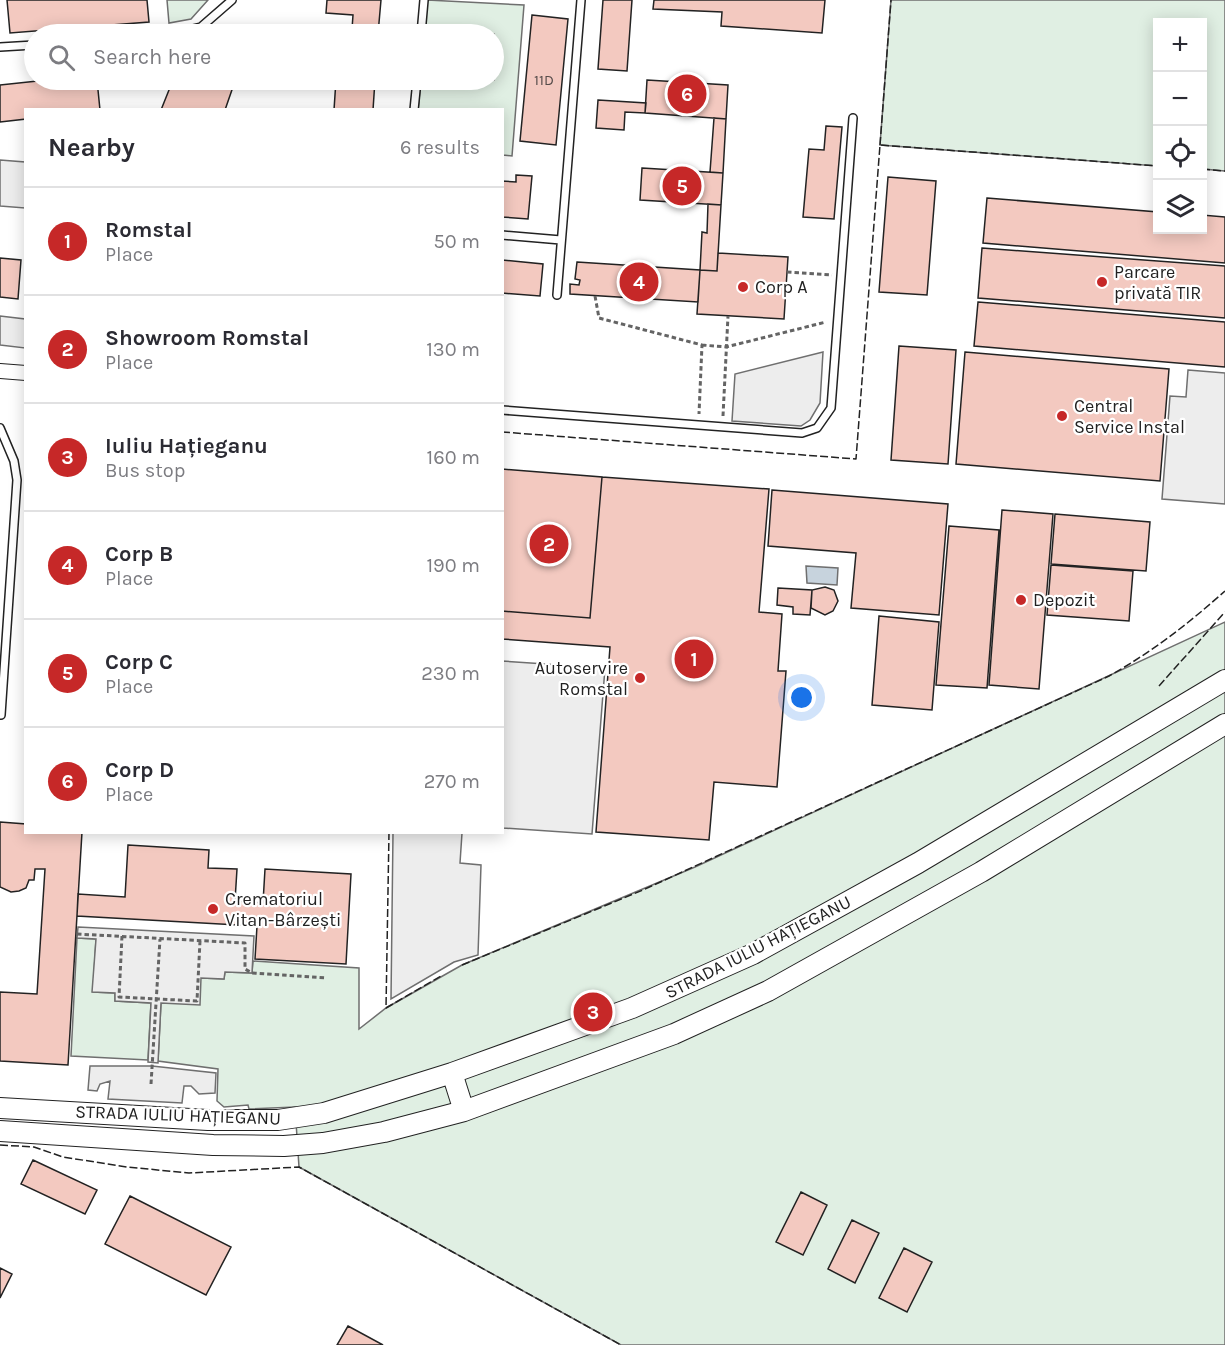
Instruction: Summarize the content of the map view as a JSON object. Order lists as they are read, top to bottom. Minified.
{"streets":{"main road":["STRADA IULIU HAȚIEGANU"]},"places":["Parcare privată TIR","Corp A","Central Service Instal","Depozit","Autoservire Romstal","Crematoriul Vitan-Bârzești"],"house_numbers":["11D"],"page":{"map_buttons":["+","−"],"search":"Search here","pins":["6","5","4","2","1","3"],"heading":["Nearby","6 results"],"list":[{"mark":"1","name":"Romstal","note":"Place","value":"50 m"},{"mark":"2","name":"Showroom Romstal","note":"Place","value":"130 m"},{"mark":"3","name":"Iuliu Hațieganu","note":"Bus stop","value":"160 m"},{"mark":"4","name":"Corp B","note":"Place","value":"190 m"},{"mark":"5","name":"Corp C","note":"Place","value":"230 m"},{"mark":"6","name":"Corp D","note":"Place","value":"270 m"}]}}
